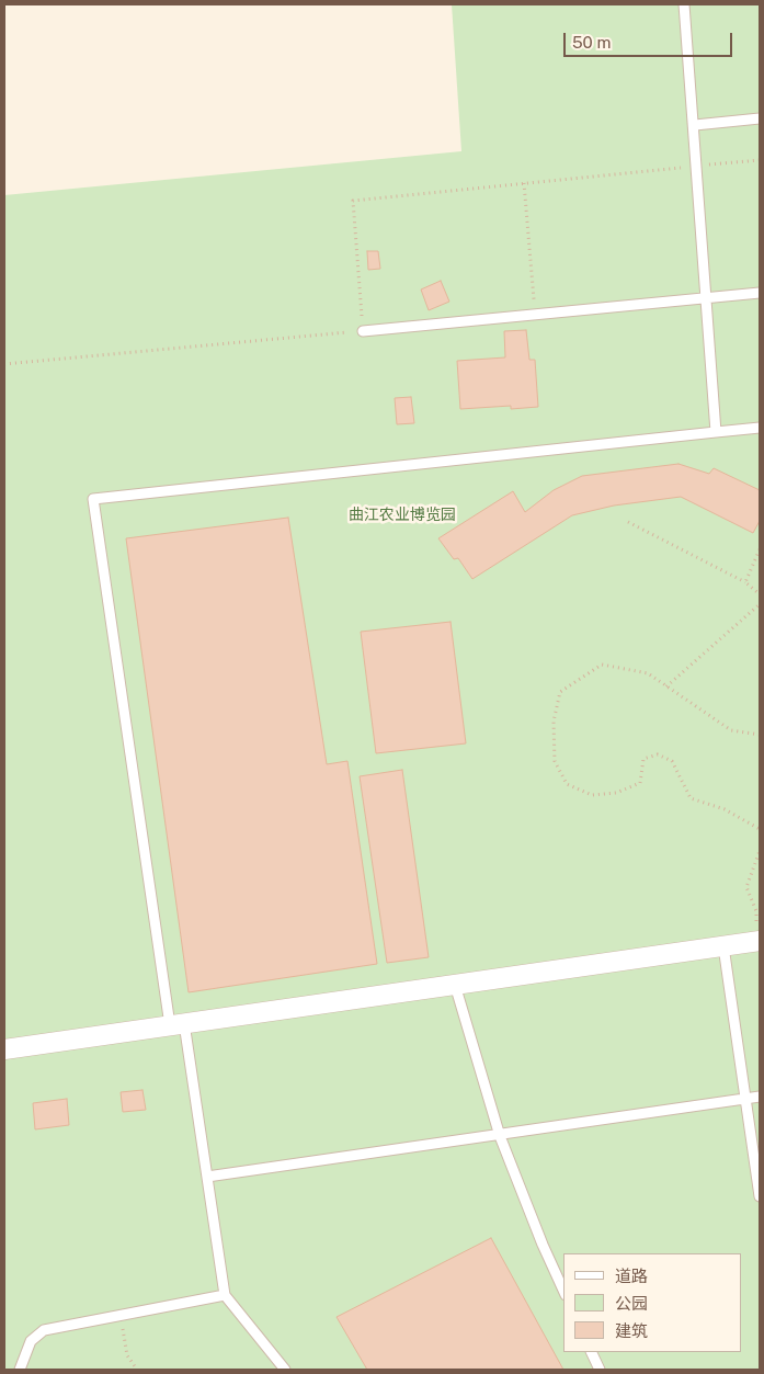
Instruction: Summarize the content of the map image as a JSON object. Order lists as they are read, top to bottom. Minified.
{"parks":["曲江农业博览园"],"legend":["道路","公园","建筑"],"scale_bar":"50 m"}
